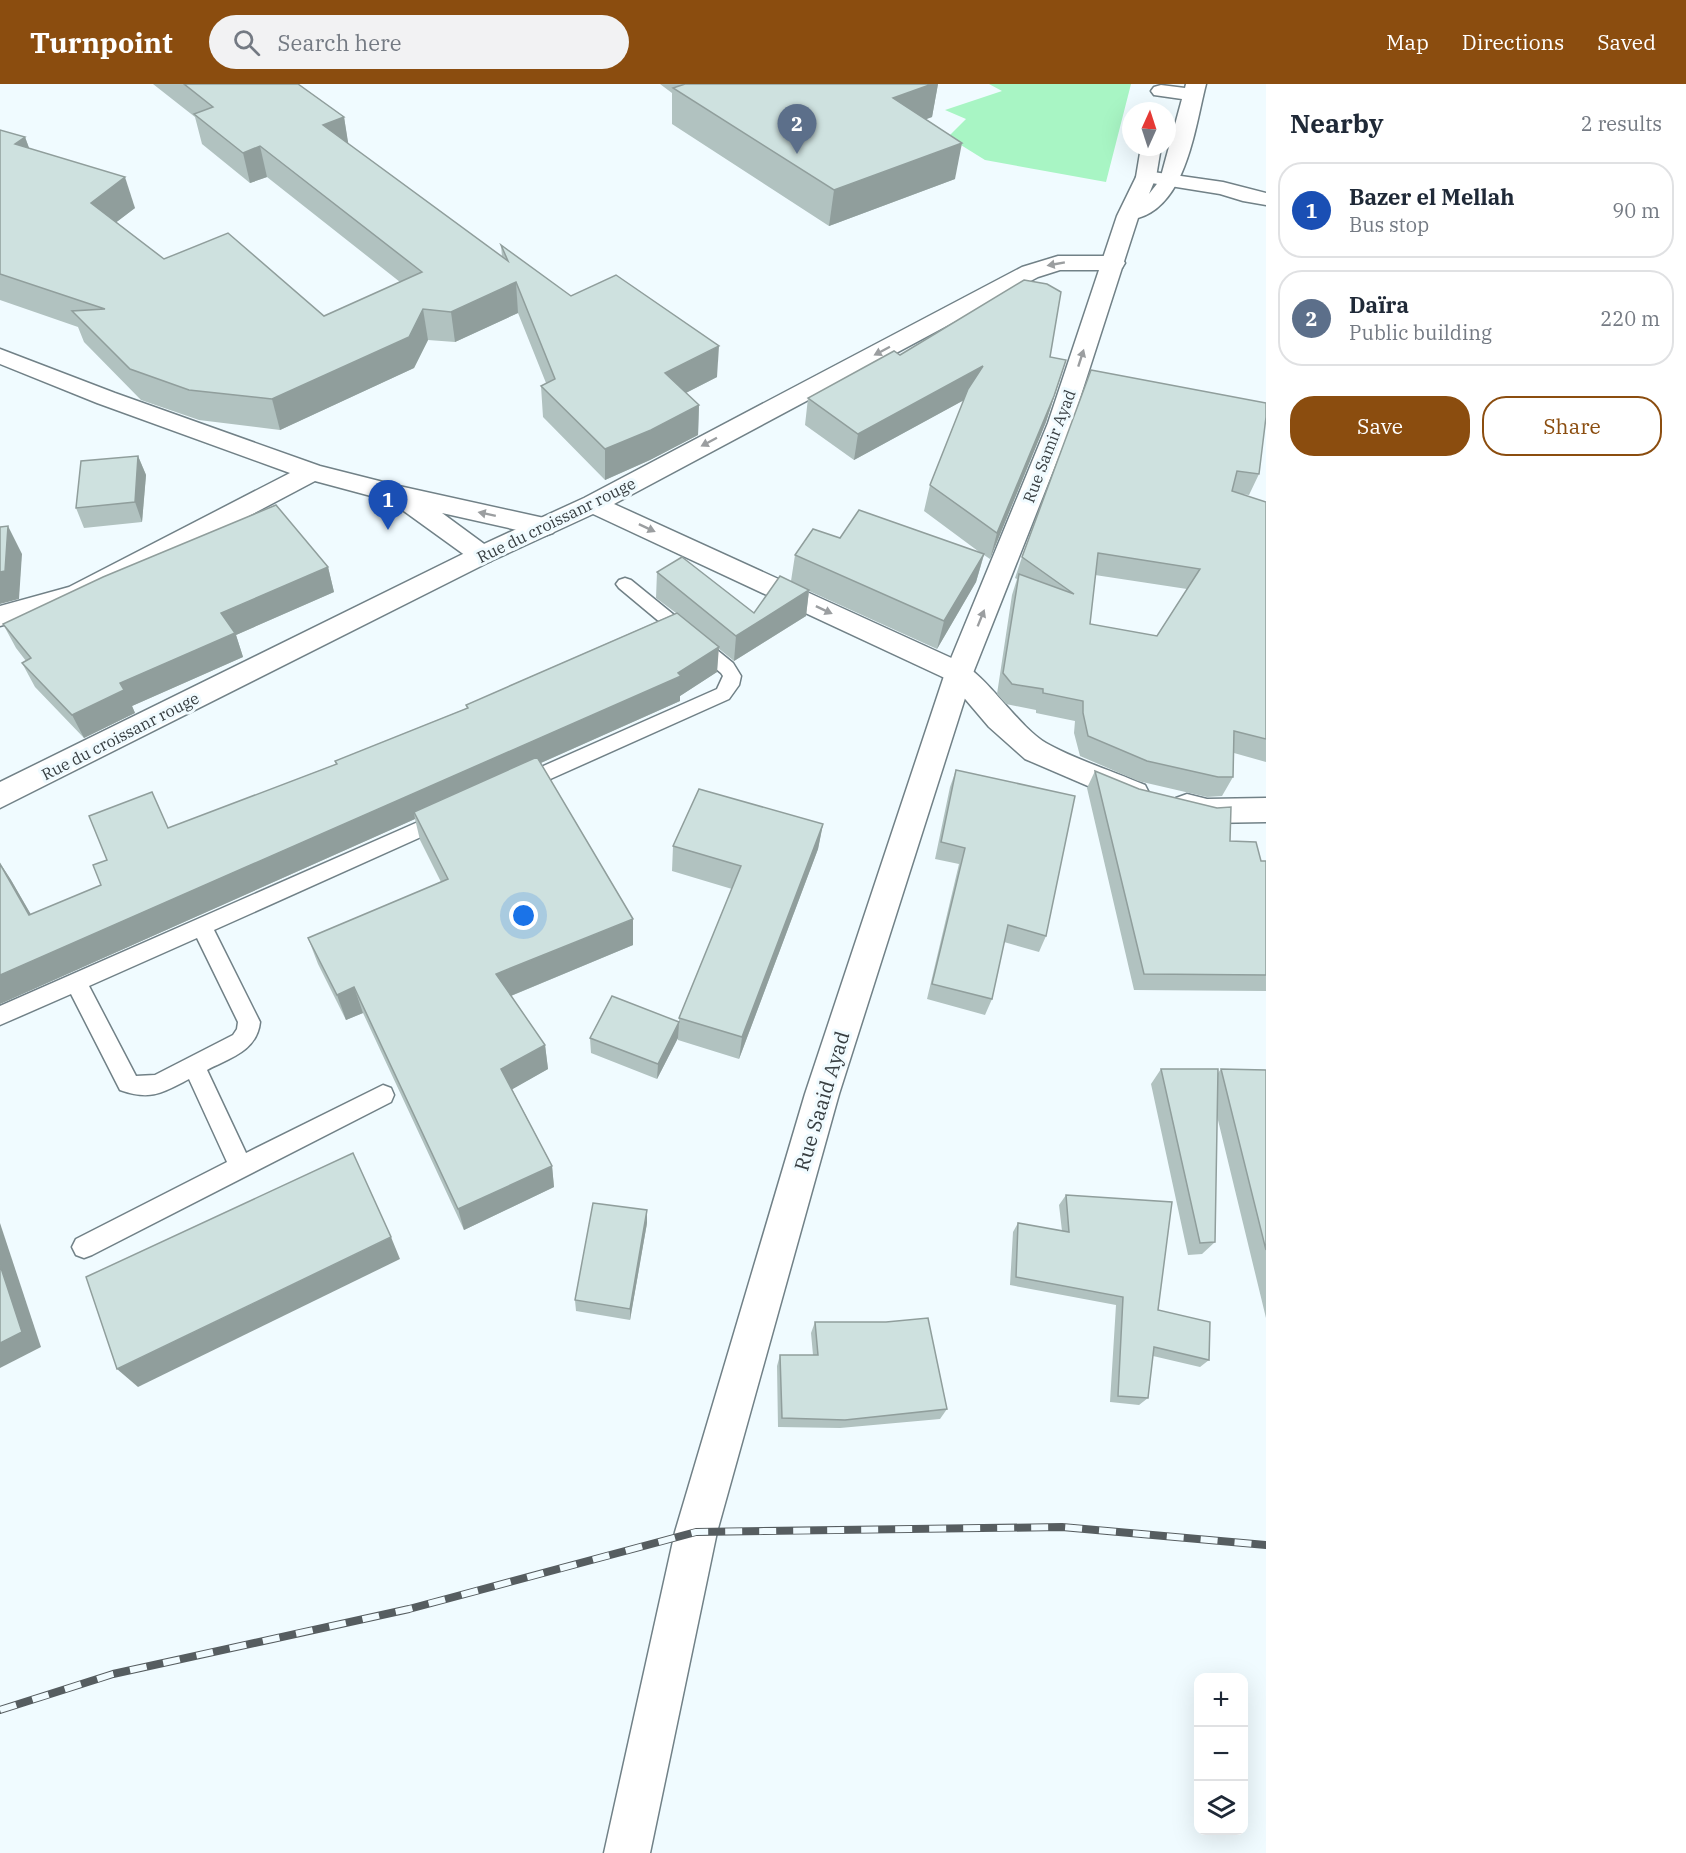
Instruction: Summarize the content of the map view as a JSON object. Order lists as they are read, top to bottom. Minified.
{"streets":{"street":["Rue Samir Ayad","Rue du croissanr rouge","Rue Saaid Ayad"]},"crossings":[["Rue Samir Ayad","Rue du croissanr rouge"],["Rue Samir Ayad","Rue Saaid Ayad"]],"one_way":["Rue Samir Ayad","Rue du croissanr rouge"],"north":"top","page":{"header":"Turnpoint","search":"Search here","nav":["Map","Directions","Saved"],"heading":["Nearby","2 results"],"pins":["2","1"],"list":[{"mark":"1","name":"Bazer el Mellah","note":"Bus stop","value":"90 m"},{"mark":"2","name":"Daïra","note":"Public building","value":"220 m"}],"buttons":["Save","Share"],"map_buttons":["+","−"]}}
